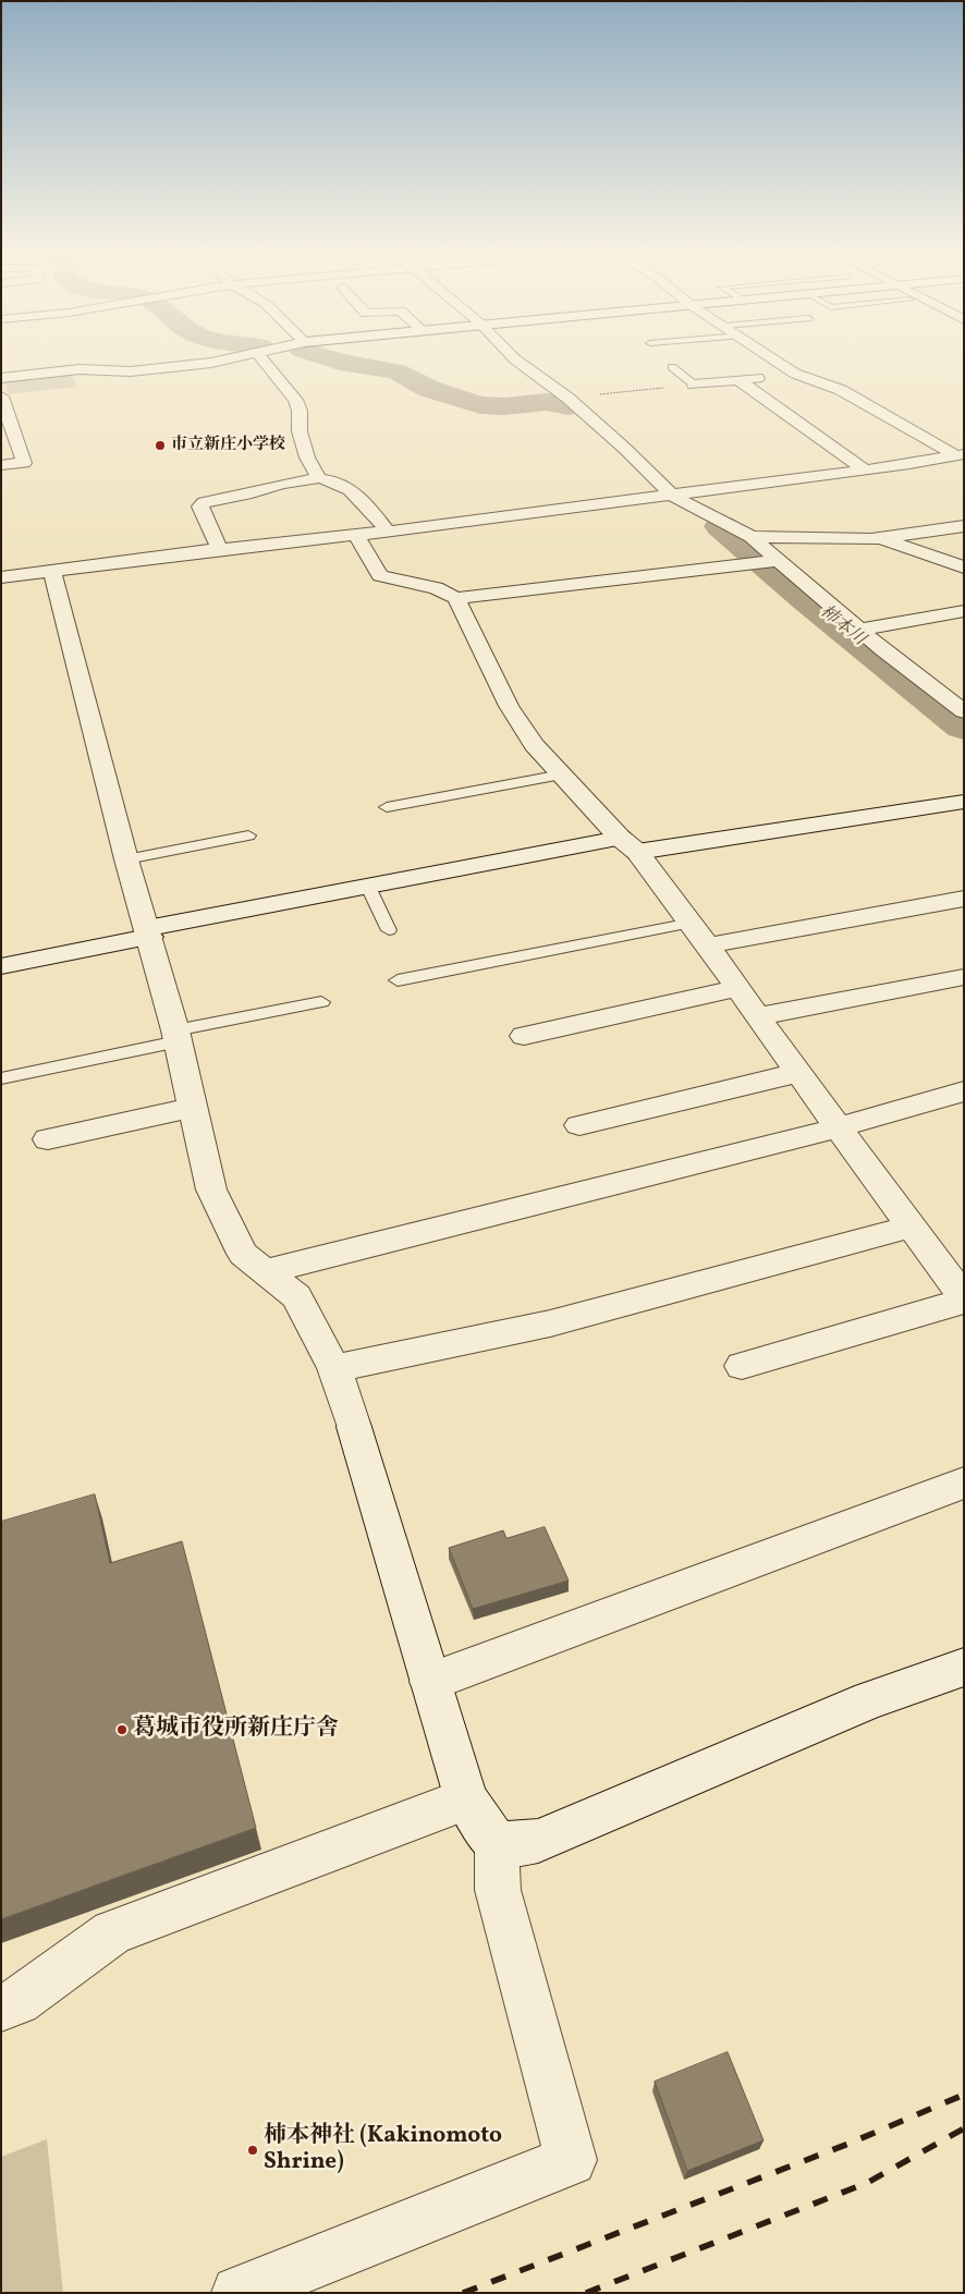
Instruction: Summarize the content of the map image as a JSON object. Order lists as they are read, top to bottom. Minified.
{"water":["柿本川"],"places":["市立新庄小学校","葛城市役所新庄庁舎","柿本神社 (Kakinomoto Shrine)"]}
